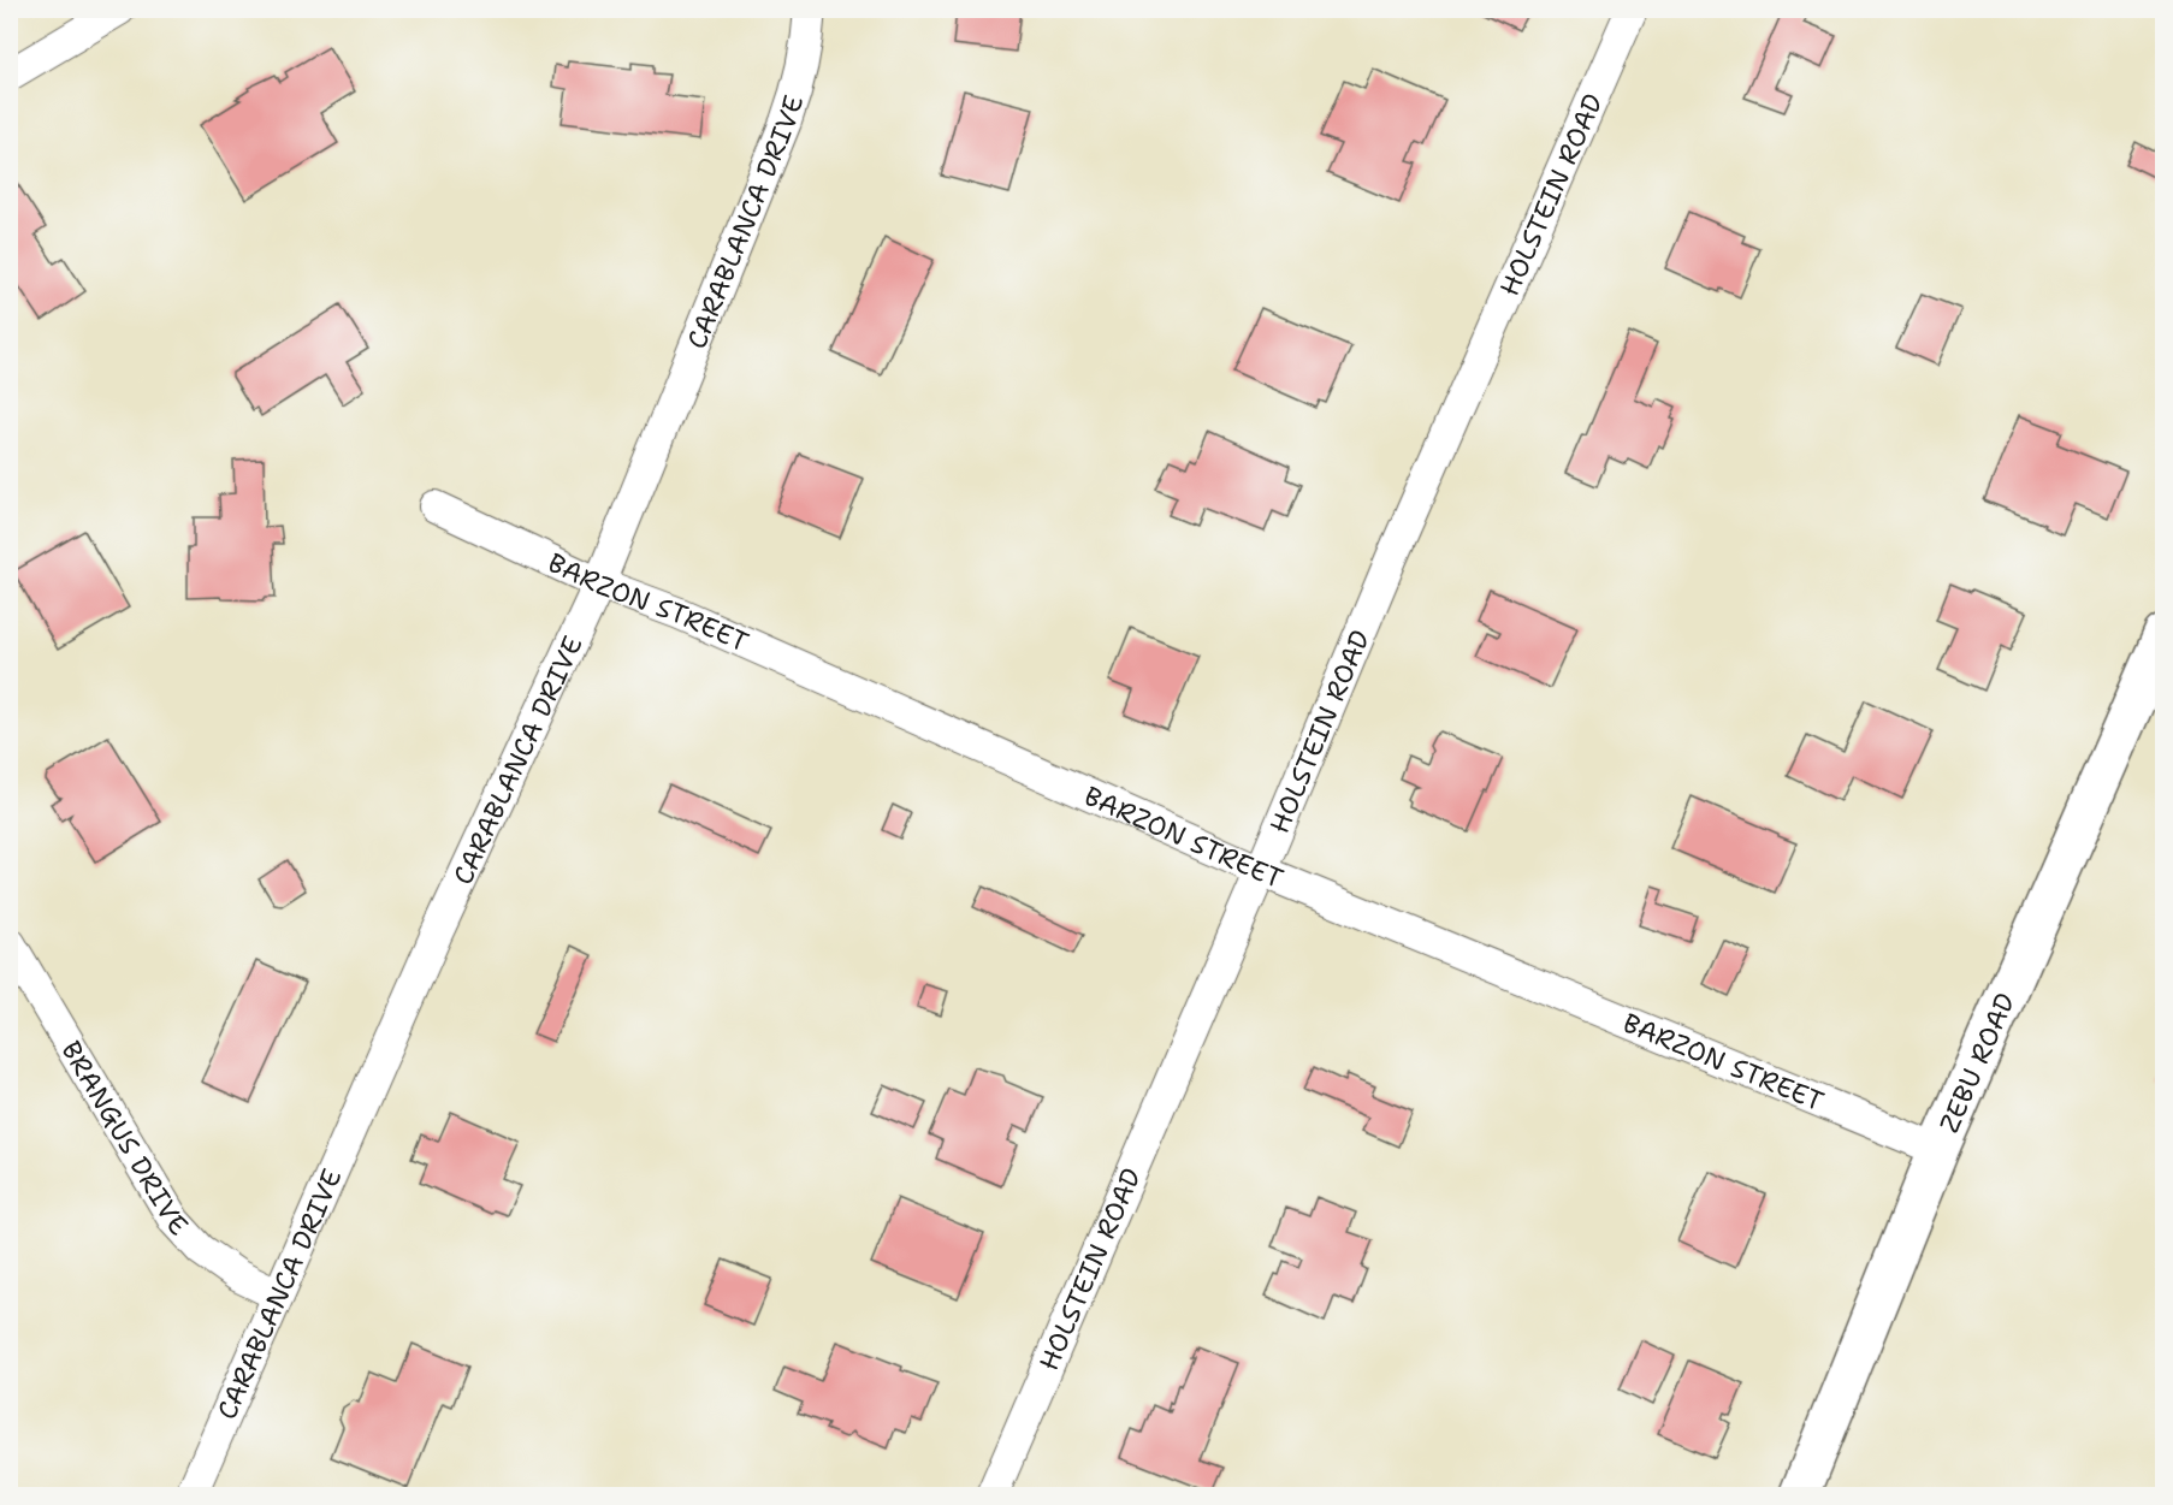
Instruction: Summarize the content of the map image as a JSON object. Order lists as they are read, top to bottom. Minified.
{"streets":{"street":["HOLSTEIN ROAD","CARABLANCA DRIVE","BARZON STREET","ZEBU ROAD","BRANGUS DRIVE"]},"crossings":[["HOLSTEIN ROAD","BARZON STREET"],["CARABLANCA DRIVE","BARZON STREET"],["CARABLANCA DRIVE","BRANGUS DRIVE"],["BARZON STREET","ZEBU ROAD"]]}
